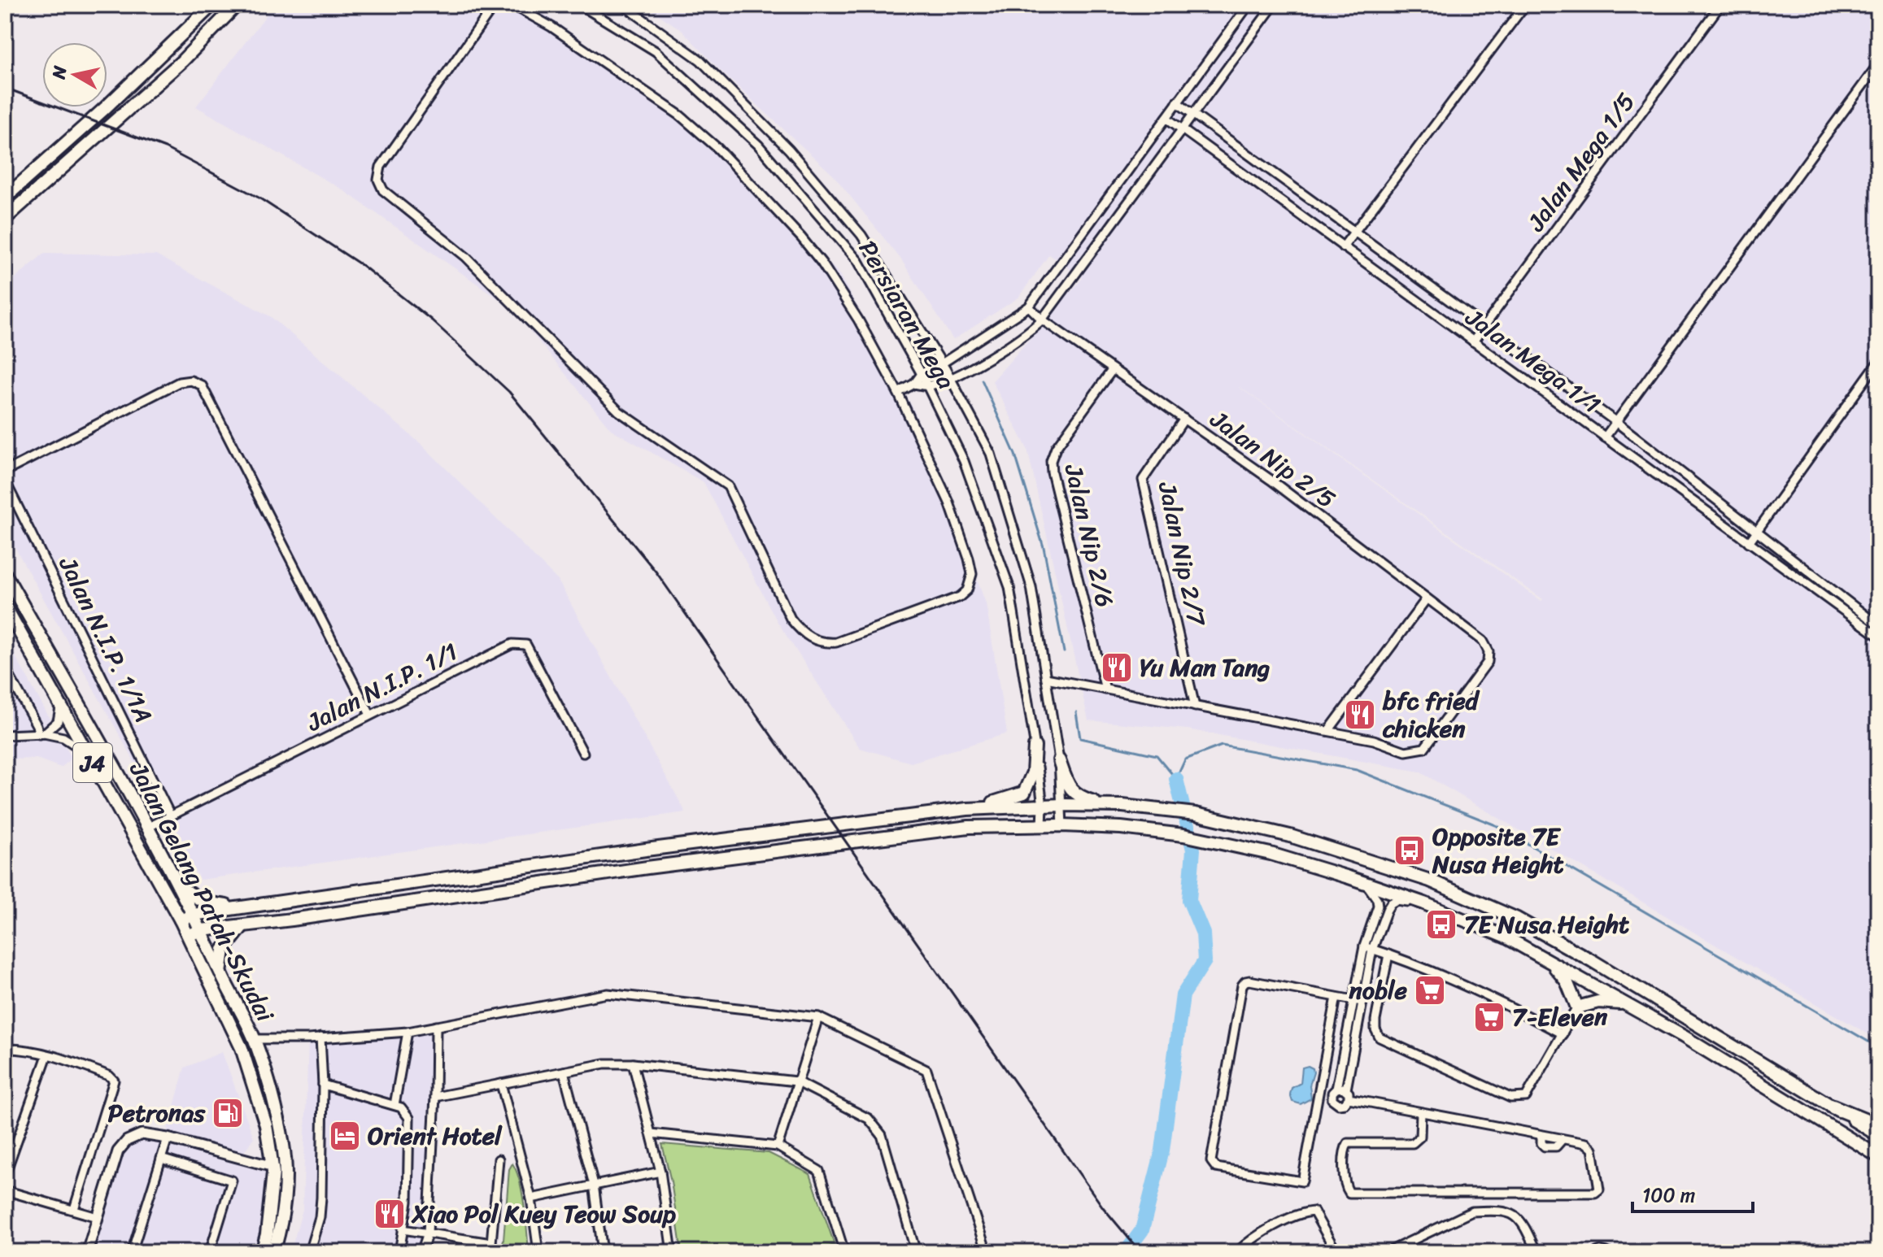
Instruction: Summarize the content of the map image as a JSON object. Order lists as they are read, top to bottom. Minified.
{"streets":{"main road":["J4","Jalan Gelang Patah-Skudai"],"street":["Jalan Mega 1/5","Persiaran Mega","Jalan Mega 1/1","Jalan Nip 2/5","Jalan Nip 2/6","Jalan Nip 2/7","Jalan N.I.P. 1/1A","Jalan N.I.P. 1/1"]},"crossings":[["Jalan Mega 1/5","Jalan Mega 1/1"],["Jalan Nip 2/5","Jalan Nip 2/6"],["Jalan Nip 2/5","Jalan Nip 2/7"],["Jalan N.I.P. 1/1A","Jalan N.I.P. 1/1"],["Jalan N.I.P. 1/1","Jalan Gelang Patah-Skudai"]],"places":{"restaurant":["Yu Man Tang","bfc fried chicken","Xiao Pol Kuey Teow Soup"],"bus stop":["Opposite 7E Nusa Height","7E Nusa Height"],"supermarket":["noble","7-Eleven"],"fuel station":["Petronas"],"hotel":["Orient Hotel"]},"scale_bar":"100 m","north":"left"}
